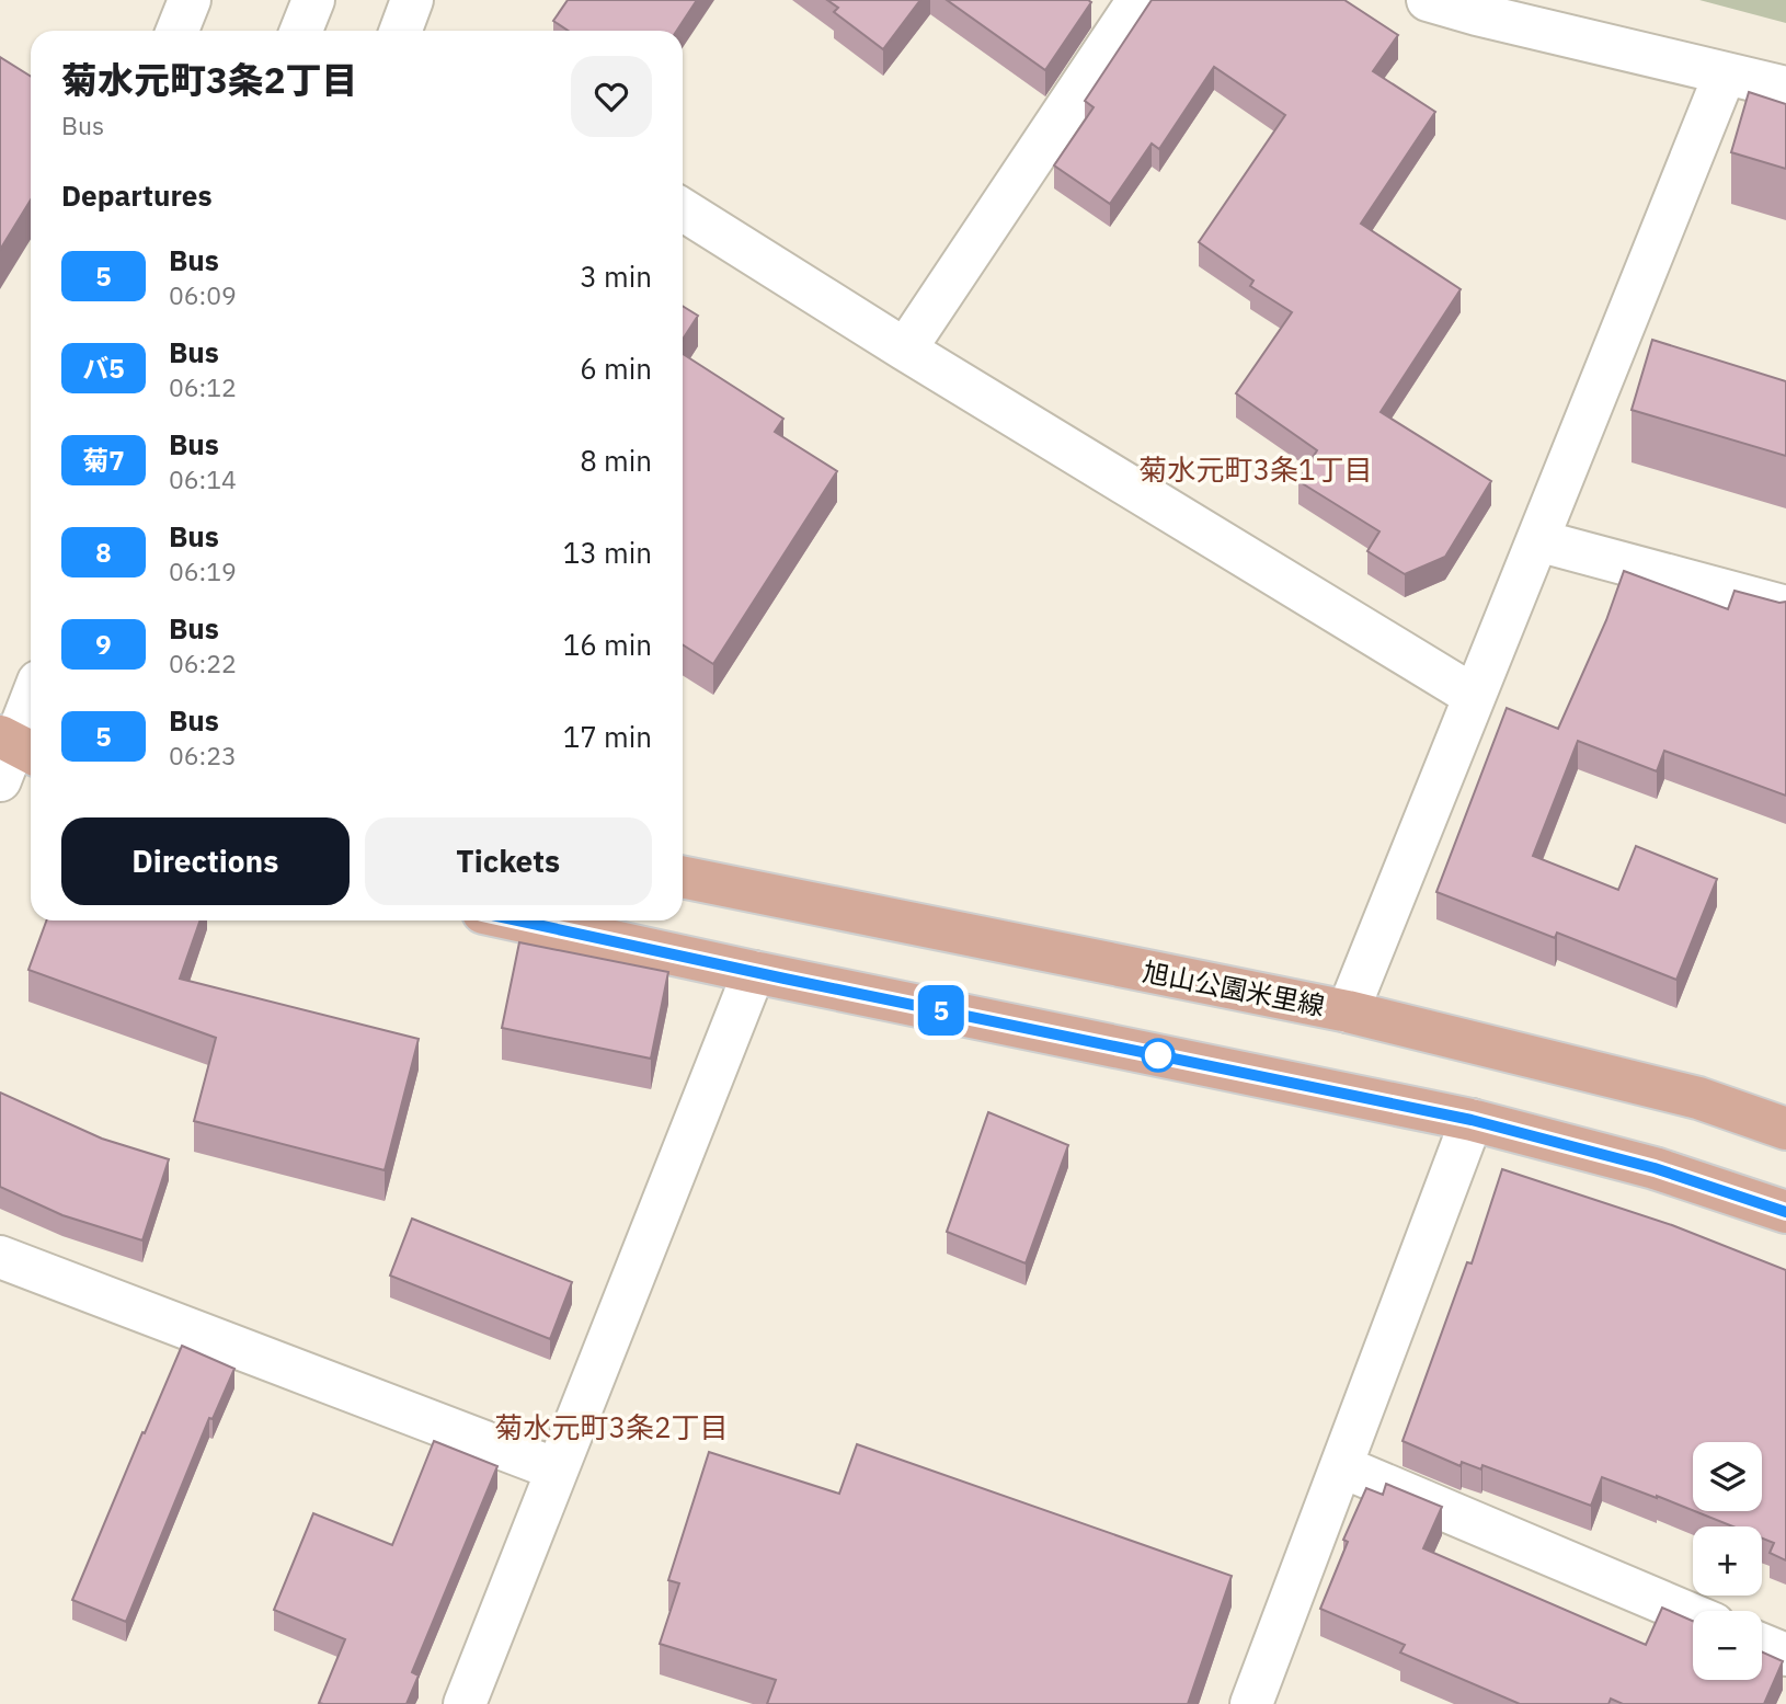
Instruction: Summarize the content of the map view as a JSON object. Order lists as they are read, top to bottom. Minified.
{"streets":{"main road":["旭山公園米里線"]},"districts":["菊水元町3条1丁目","菊水元町3条2丁目"],"lines":["bus line 5"],"page":{"on_map":"5","heading":[["菊水元町3条2丁目","Bus"],"Departures"],"list":[{"mark":"5","name":"Bus","note":"06:09","value":"3 min"},{"mark":"バ5","name":"Bus","note":"06:12","value":"6 min"},{"mark":"菊7","name":"Bus","note":"06:14","value":"8 min"},{"mark":"8","name":"Bus","note":"06:19","value":"13 min"},{"mark":"9","name":"Bus","note":"06:22","value":"16 min"},{"mark":"5","name":"Bus","note":"06:23","value":"17 min"}],"buttons":["Directions","Tickets"],"map_buttons":["+","−"]}}
